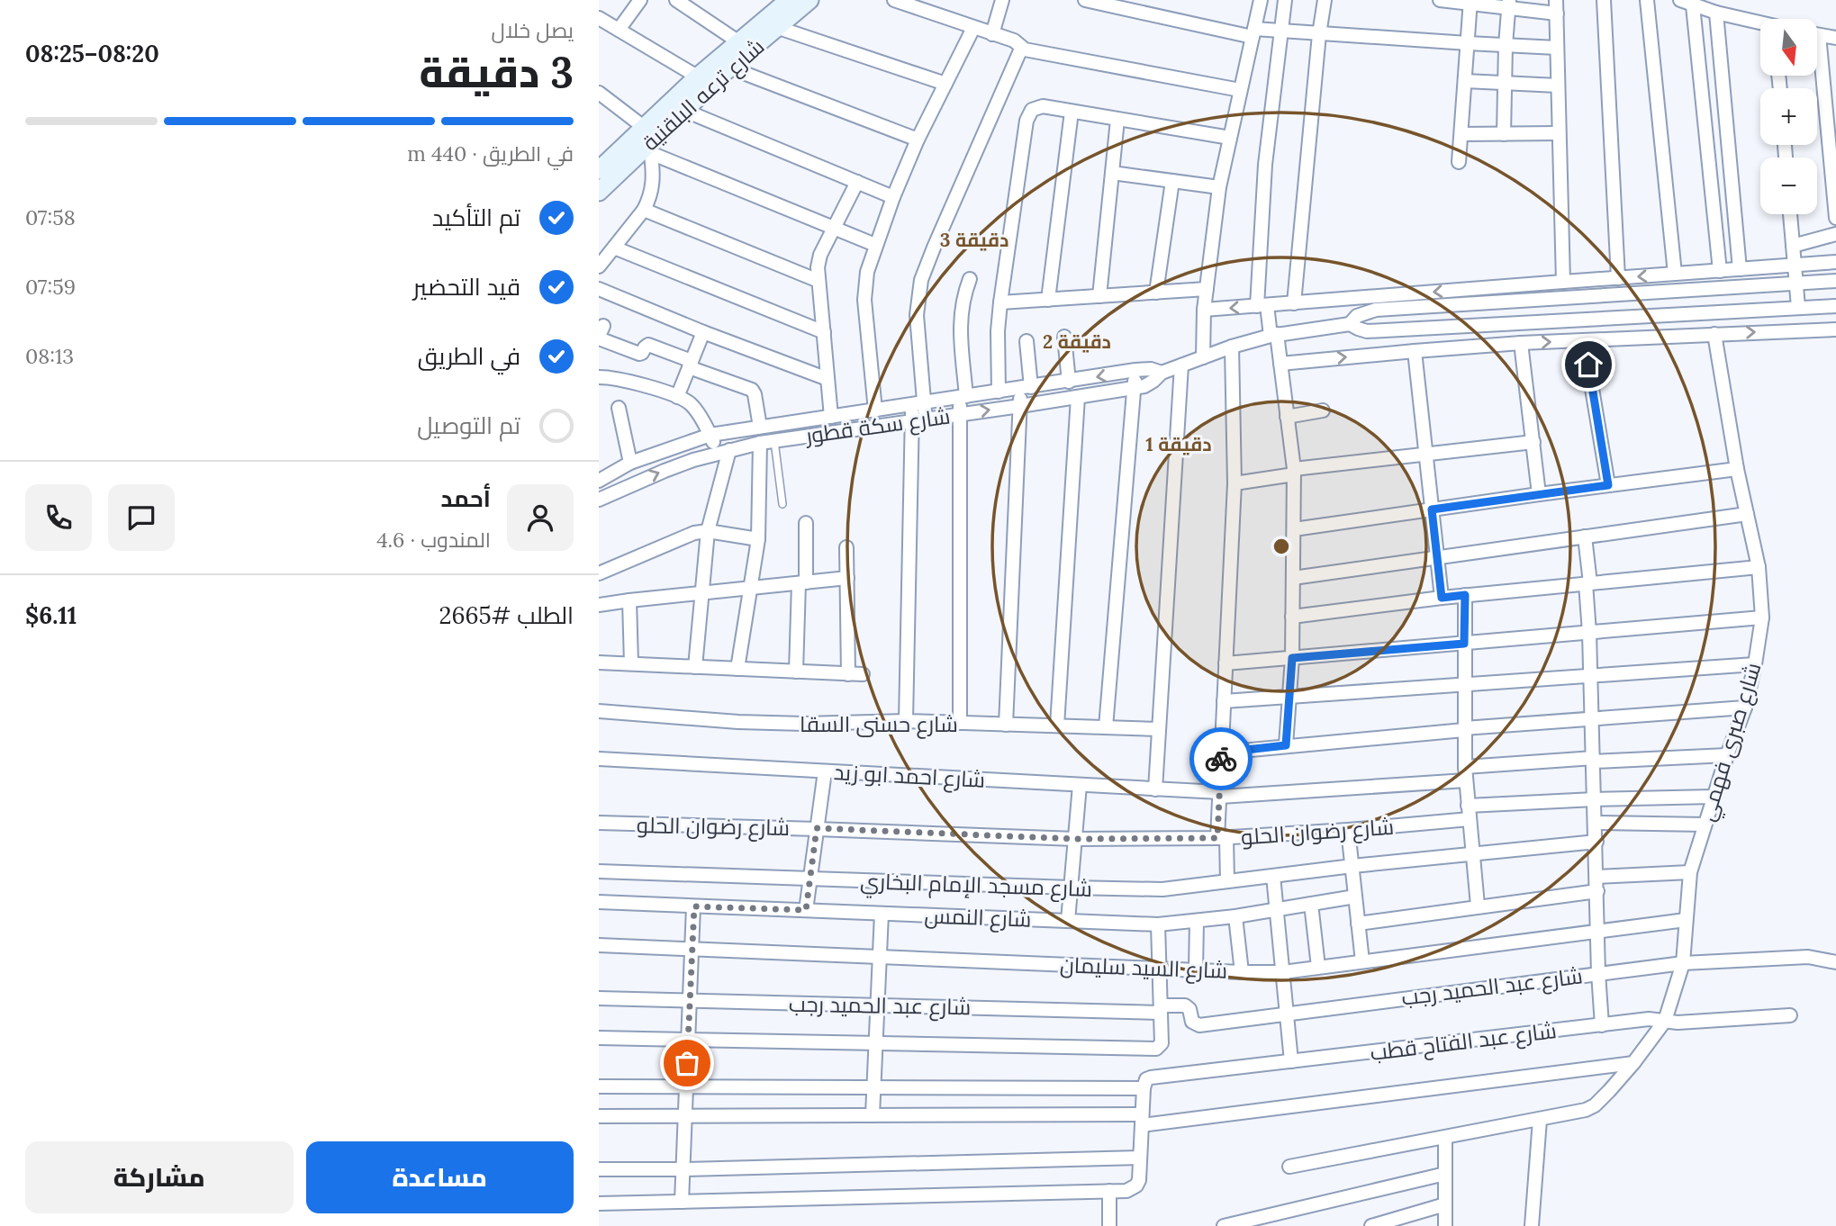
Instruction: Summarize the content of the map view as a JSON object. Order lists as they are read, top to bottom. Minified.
{"streets":{"street":["شارع ترعه البلقنية","شارع سكة قطور","شارع حسنى السقا","شارع صبرى فهمي","شارع احمد ابو زيد","شارع رضوان الحلو","شارع مسجد الإمام البخاري","شارع النمس","شارع السيد سليمان","شارع عبد الحميد رجب","شارع عبد الفتاح قطب"]},"crossings":[["شارع صبرى فهمي","شارع احمد ابو زيد"],["شارع صبرى فهمي","شارع السيد سليمان"],["شارع صبرى فهمي","شارع عبد الحميد رجب"],["شارع صبرى فهمي","شارع عبد الفتاح قطب"]],"north":"bottom","page":{"heading":["3 دقيقة","يصل خلال","08:20–08:25"],"panel":["أحمد","المندوب · 4.6","الطلب #2665","$6.11"],"map_buttons":["+","−"],"bar":"في الطريق · 440 m","list":[["تم التأكيد","07:58"],["قيد التحضير","07:59"],["في الطريق","08:13"],"تم التوصيل"],"buttons":["مساعدة","مشاركة"]},"rings":["3 دقيقة","2 دقيقة","1 دقيقة"]}
